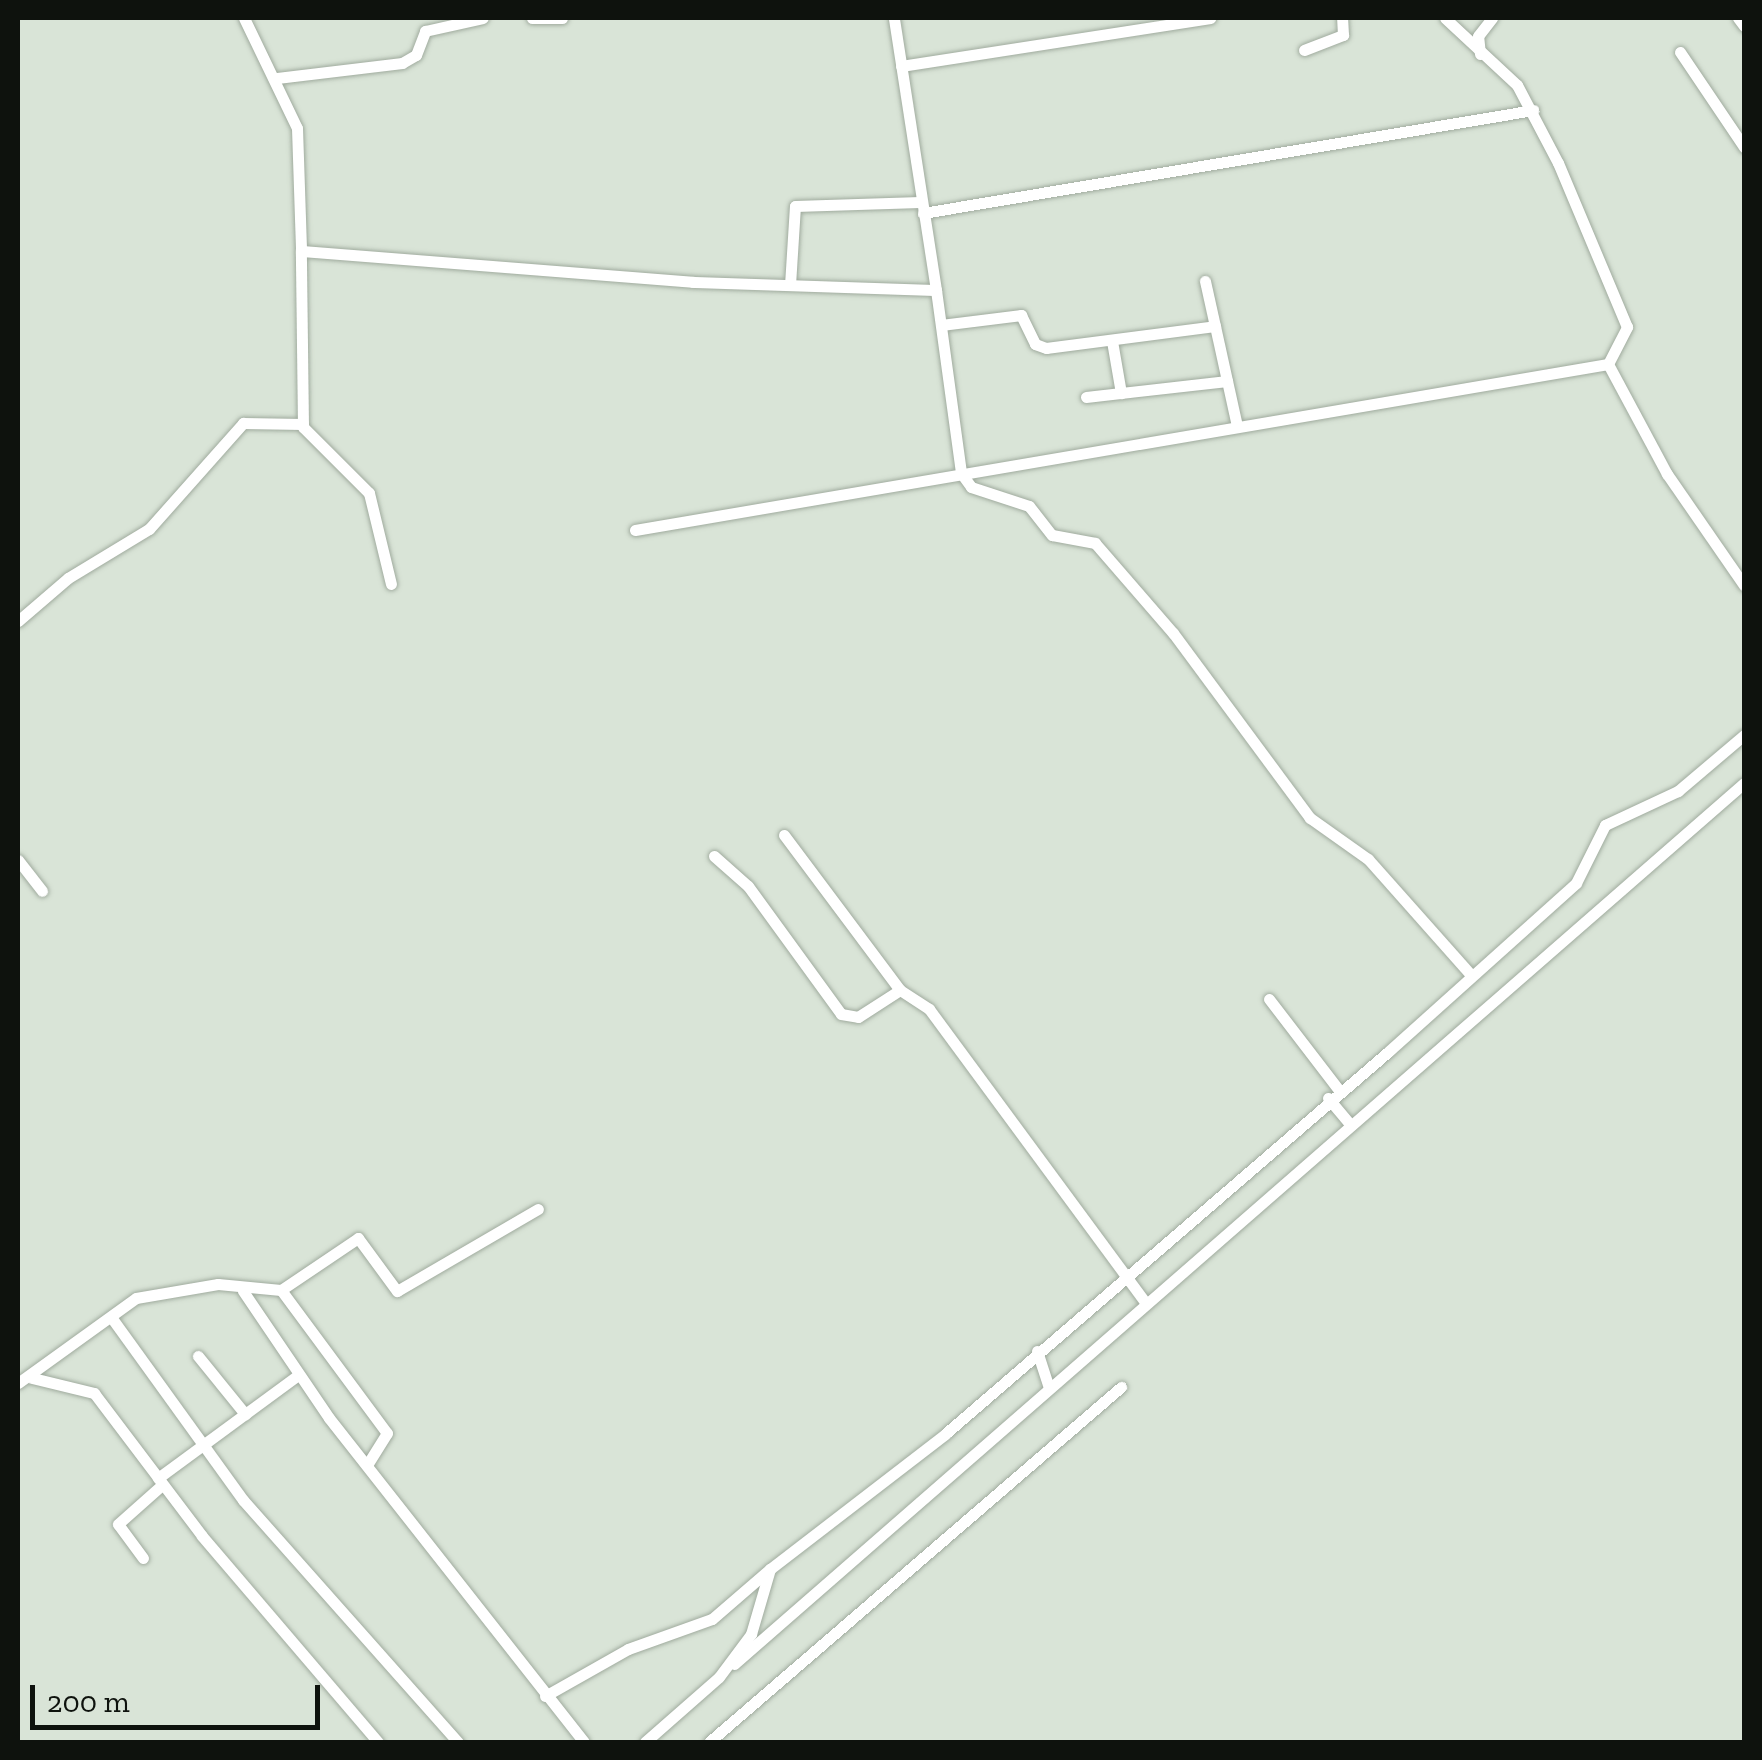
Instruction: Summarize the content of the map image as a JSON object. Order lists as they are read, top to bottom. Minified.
{"scale_bar":"200 m"}
